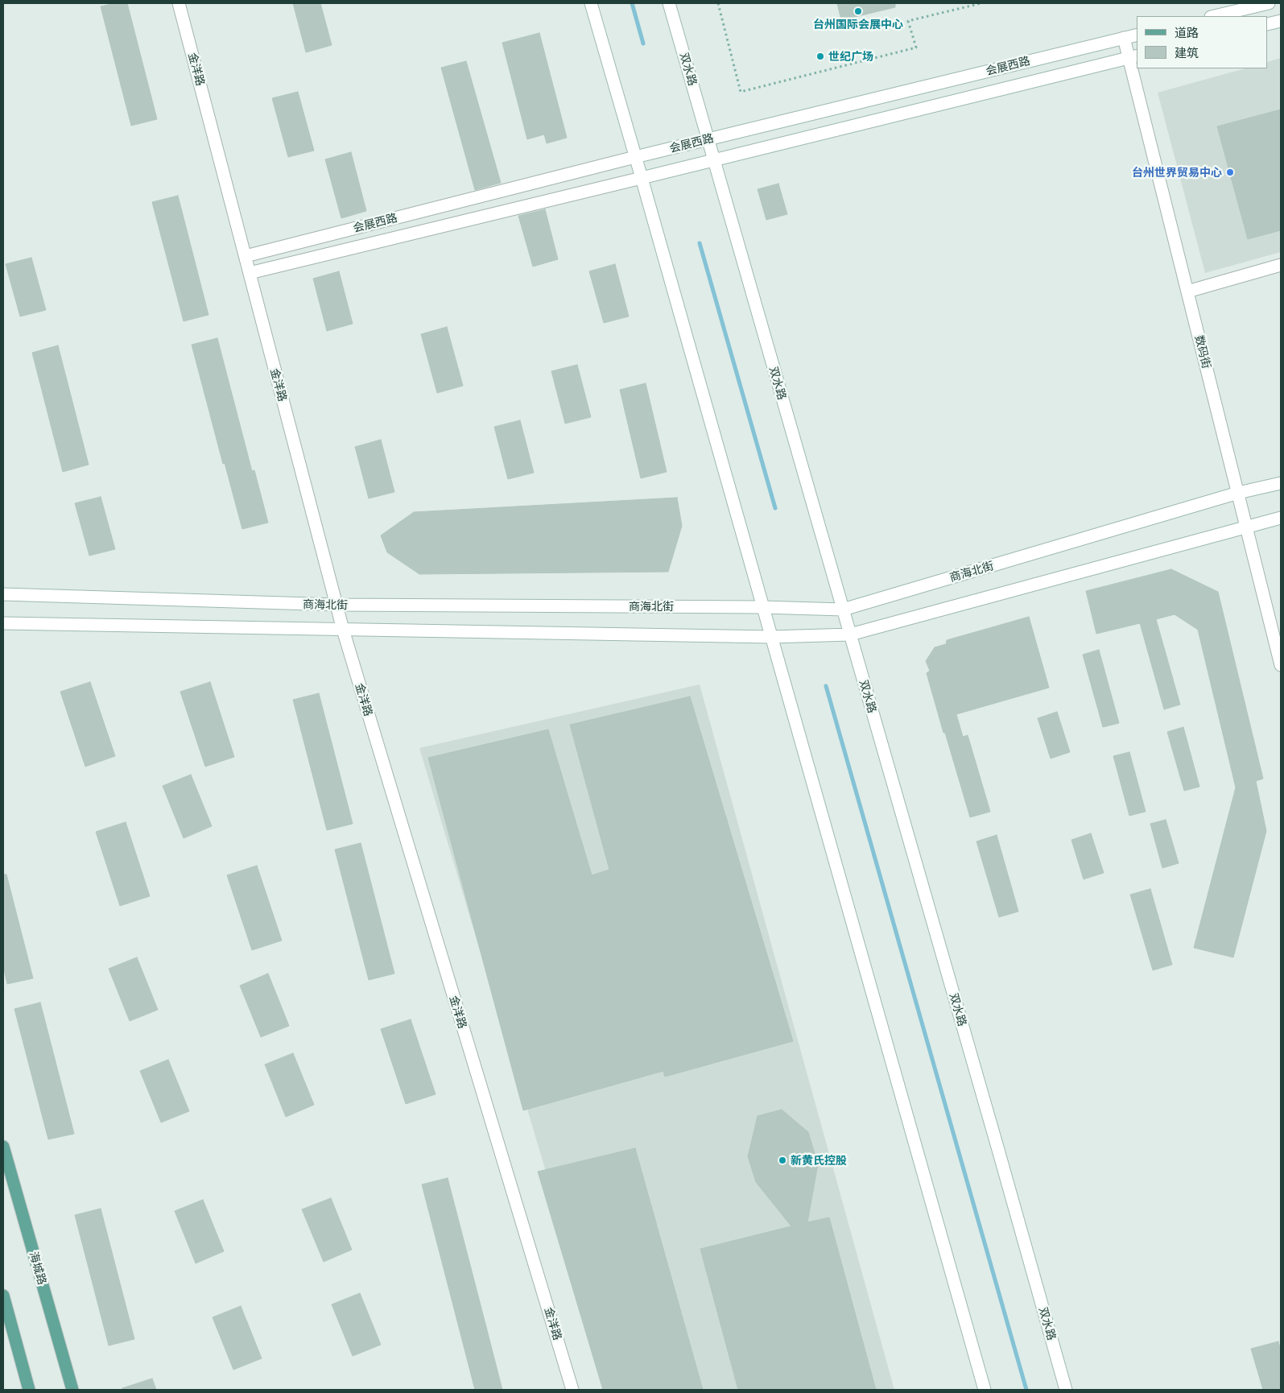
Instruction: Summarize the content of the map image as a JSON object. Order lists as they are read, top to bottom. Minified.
{"streets":{"main road":["会展西路","金洋路","双水路","数码街","商海北街","海城路"]},"crossings":[["会展西路","金洋路"],["会展西路","双水路"],["会展西路","数码街"],["金洋路","商海北街"],["双水路","商海北街"],["数码街","商海北街"]],"places":["台州国际会展中心","世纪广场","台州世界贸易中心","新黄氏控股"],"legend":["道路","建筑"]}
